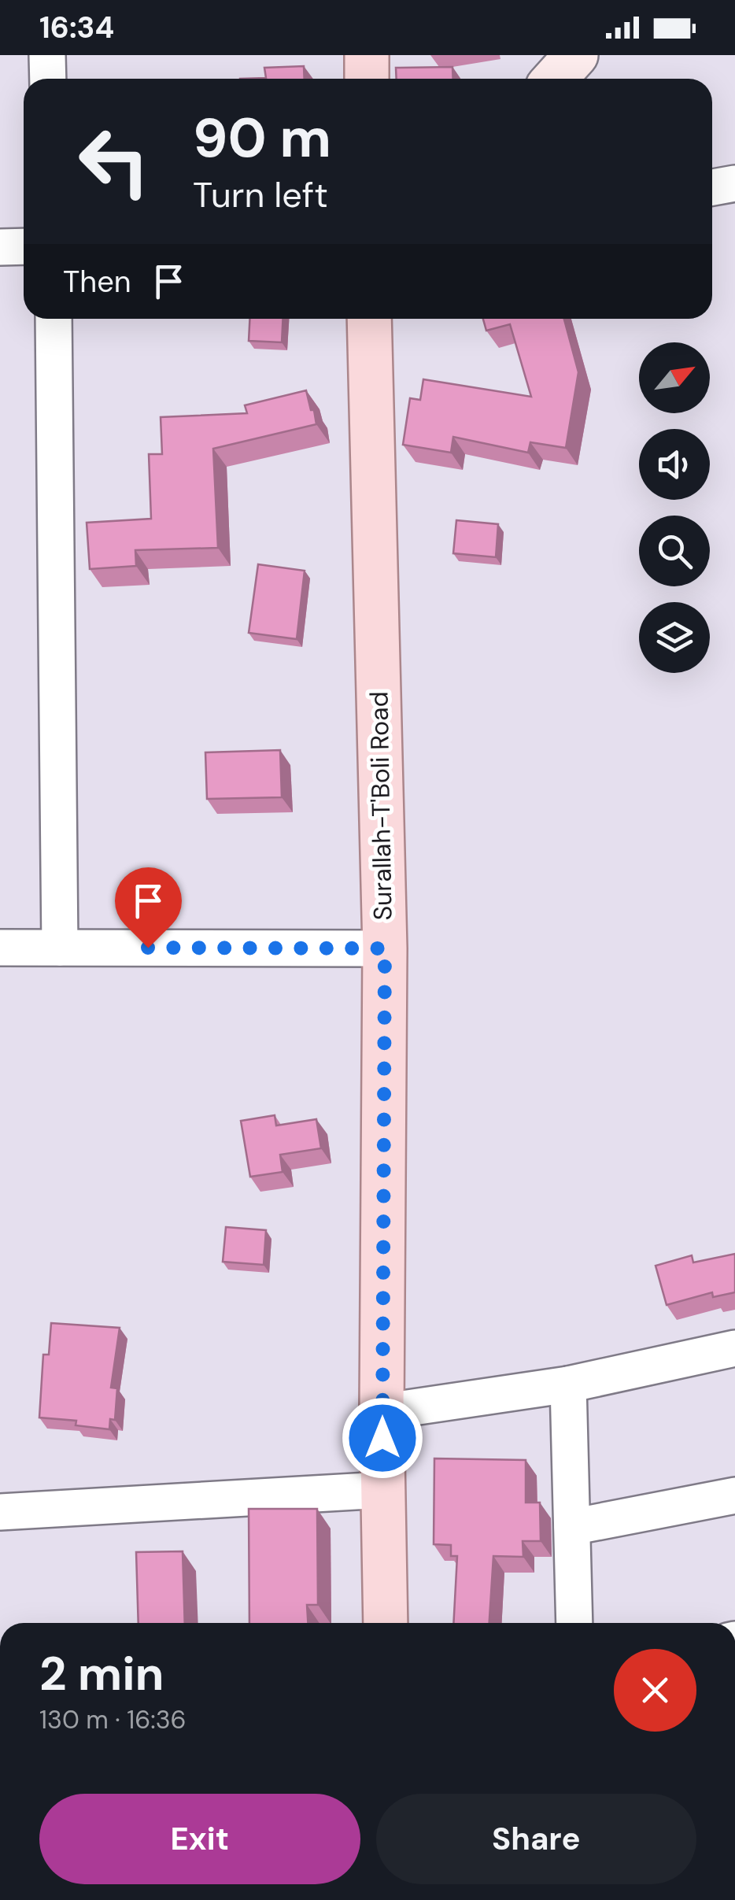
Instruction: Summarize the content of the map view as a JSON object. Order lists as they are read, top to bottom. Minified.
{"streets":{"main road":["Surallah-T'Boli Road"]},"north":"top right","page":{"status":"16:34","turn":["90 m","Turn left"],"then":"Then","heading":["2 min","130 m · 16:36"],"buttons":["Exit","Share"]}}
